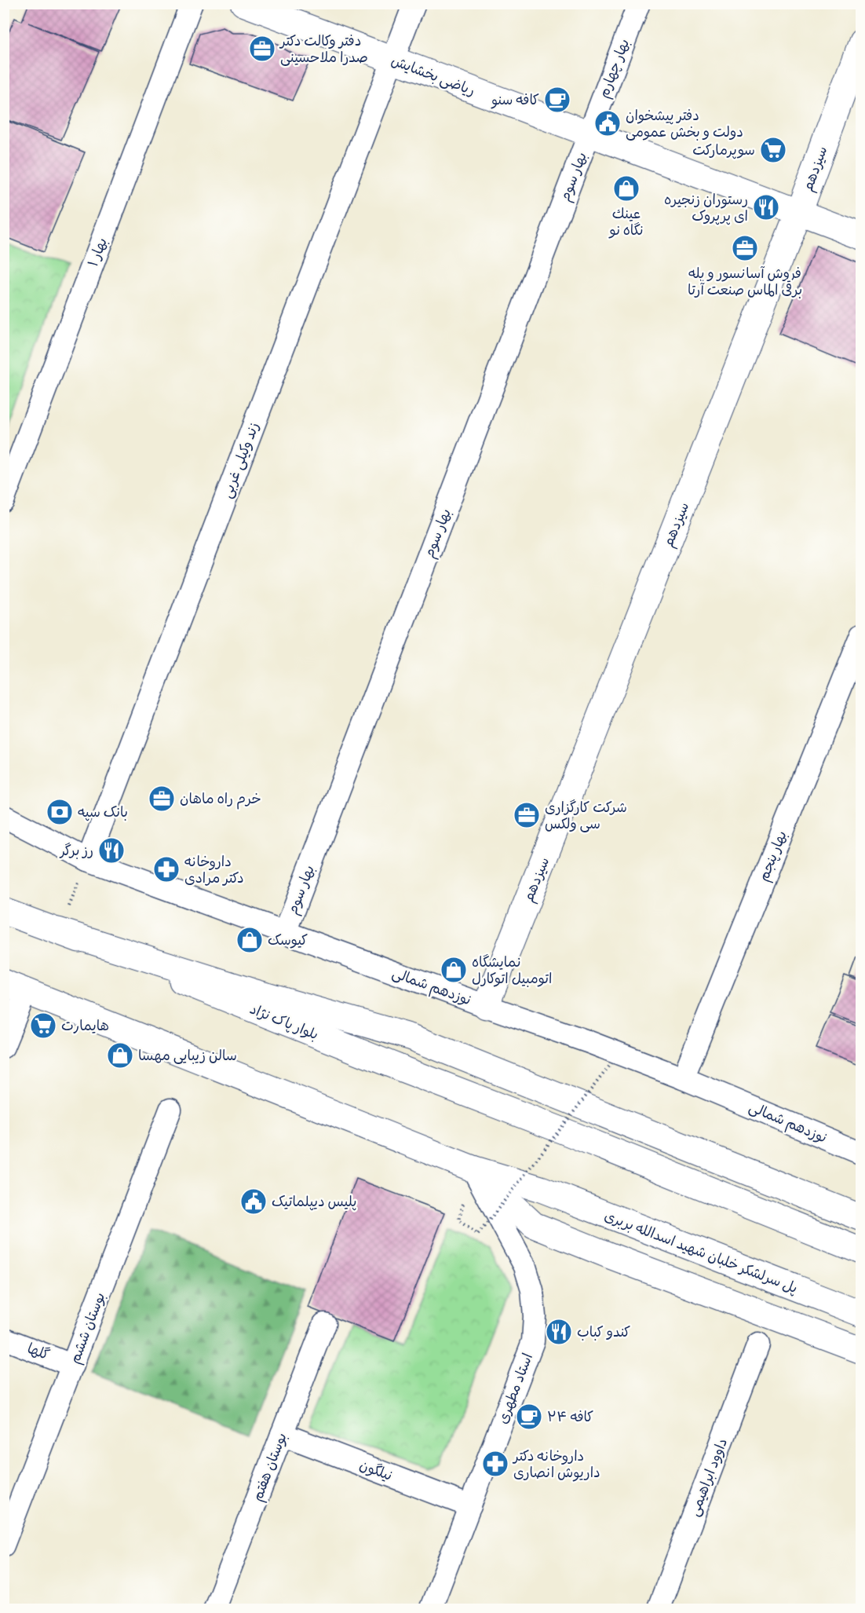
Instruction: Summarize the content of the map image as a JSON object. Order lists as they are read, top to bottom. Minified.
{"streets":{"main road":["ریاضی بخشایش","سیزدهم","بلوار پاک نژاد","پل سرلشکر خلبان شهید اسدالله بربری"],"street":["بهار چهارم","بهار سوم","بهار ۱","زند وکیلی غربی","بهار پنجم","نوزدهم شمالی","بوستان ششم","گلها","استاد مطهری","بوستان هفتم","نیلگون","داوود ابراهیمی"]},"crossings":[["بهار چهارم","ریاضی بخشایش"],["بهار چهارم","بهار سوم"],["ریاضی بخشایش","سیزدهم"],["ریاضی بخشایش","بهار سوم"],["ریاضی بخشایش","زند وکیلی غربی"],["سیزدهم","نوزدهم شمالی"],["بهار سوم","نوزدهم شمالی"],["زند وکیلی غربی","نوزدهم شمالی"],["بهار پنجم","نوزدهم شمالی"],["پل سرلشکر خلبان شهید اسدالله بربری","استاد مطهری"],["بوستان ششم","گلها"],["استاد مطهری","نیلگون"],["بوستان هفتم","نیلگون"]],"places":{"office":["دفتر وکالت دکتر صدرا ملاحسینی","فروش آسانسور و پله برقی الماس صنعت آرتا","خرم راه ماهان","شرکت کارگزاری سی ولکس"],"cafe":["کافه سنو","کافه ۲۴"],"public building":["دفتر پیشخوان دولت و بخش عمومی","پلیس دیپلماتیک"],"supermarket":["سوپرمارکت","هایمارت"],"shop":["عينك نگاه نو","کیوسک","نمایشگاه اتومبیل اتوکارل","سالن زیبایی مهسا"],"restaurant":["رستوران زنجیره ای پرپروک","رز برگر","کندو کباب"],"bank":["بانک سپه"],"pharmacy":["داروخانه دکتر مرادی","داروخانه دکتر داریوش انصاری"]}}
